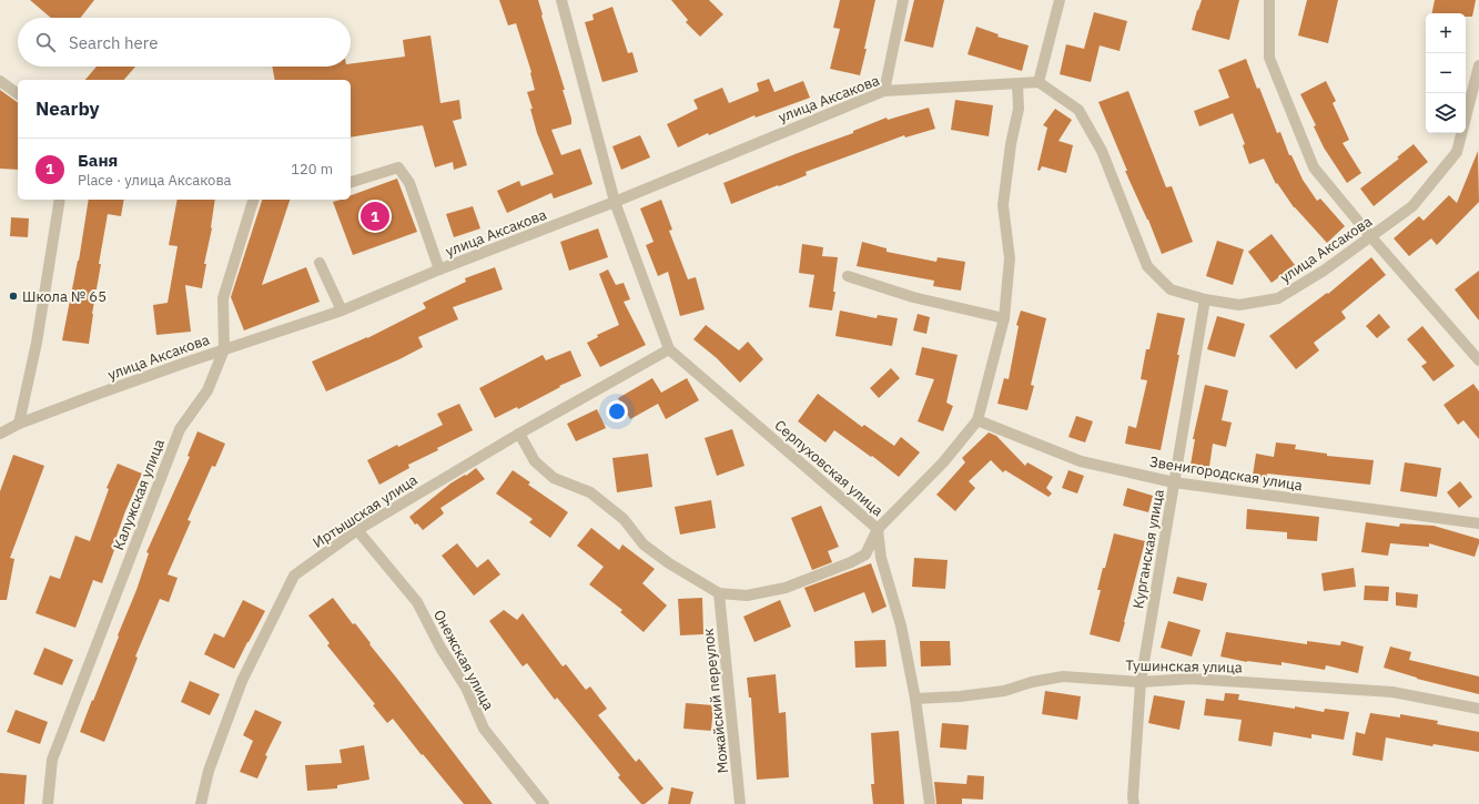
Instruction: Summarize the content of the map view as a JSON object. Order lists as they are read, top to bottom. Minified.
{"streets":{"street":["улица Аксакова","Серпуховская улица","Звенигородская улица","Калужская улица","Иртышская улица","Курганская улица","Онежская улица","Тушинская улица","Можайский переулок"]},"crossings":[["улица Аксакова","Серпуховская улица"],["улица Аксакова","Калужская улица"],["улица Аксакова","Курганская улица"],["Серпуховская улица","Иртышская улица"],["Серпуховская улица","Тушинская улица"],["Звенигородская улица","Курганская улица"],["Иртышская улица","Онежская улица"],["Курганская улица","Тушинская улица"]],"places":["Школа № 65"],"page":{"map_buttons":["+","−"],"search":"Search here","heading":"Nearby","list":[{"mark":"1","name":"Баня","note":"Place · улица Аксакова","value":"120 m"}],"pins":"1"}}
